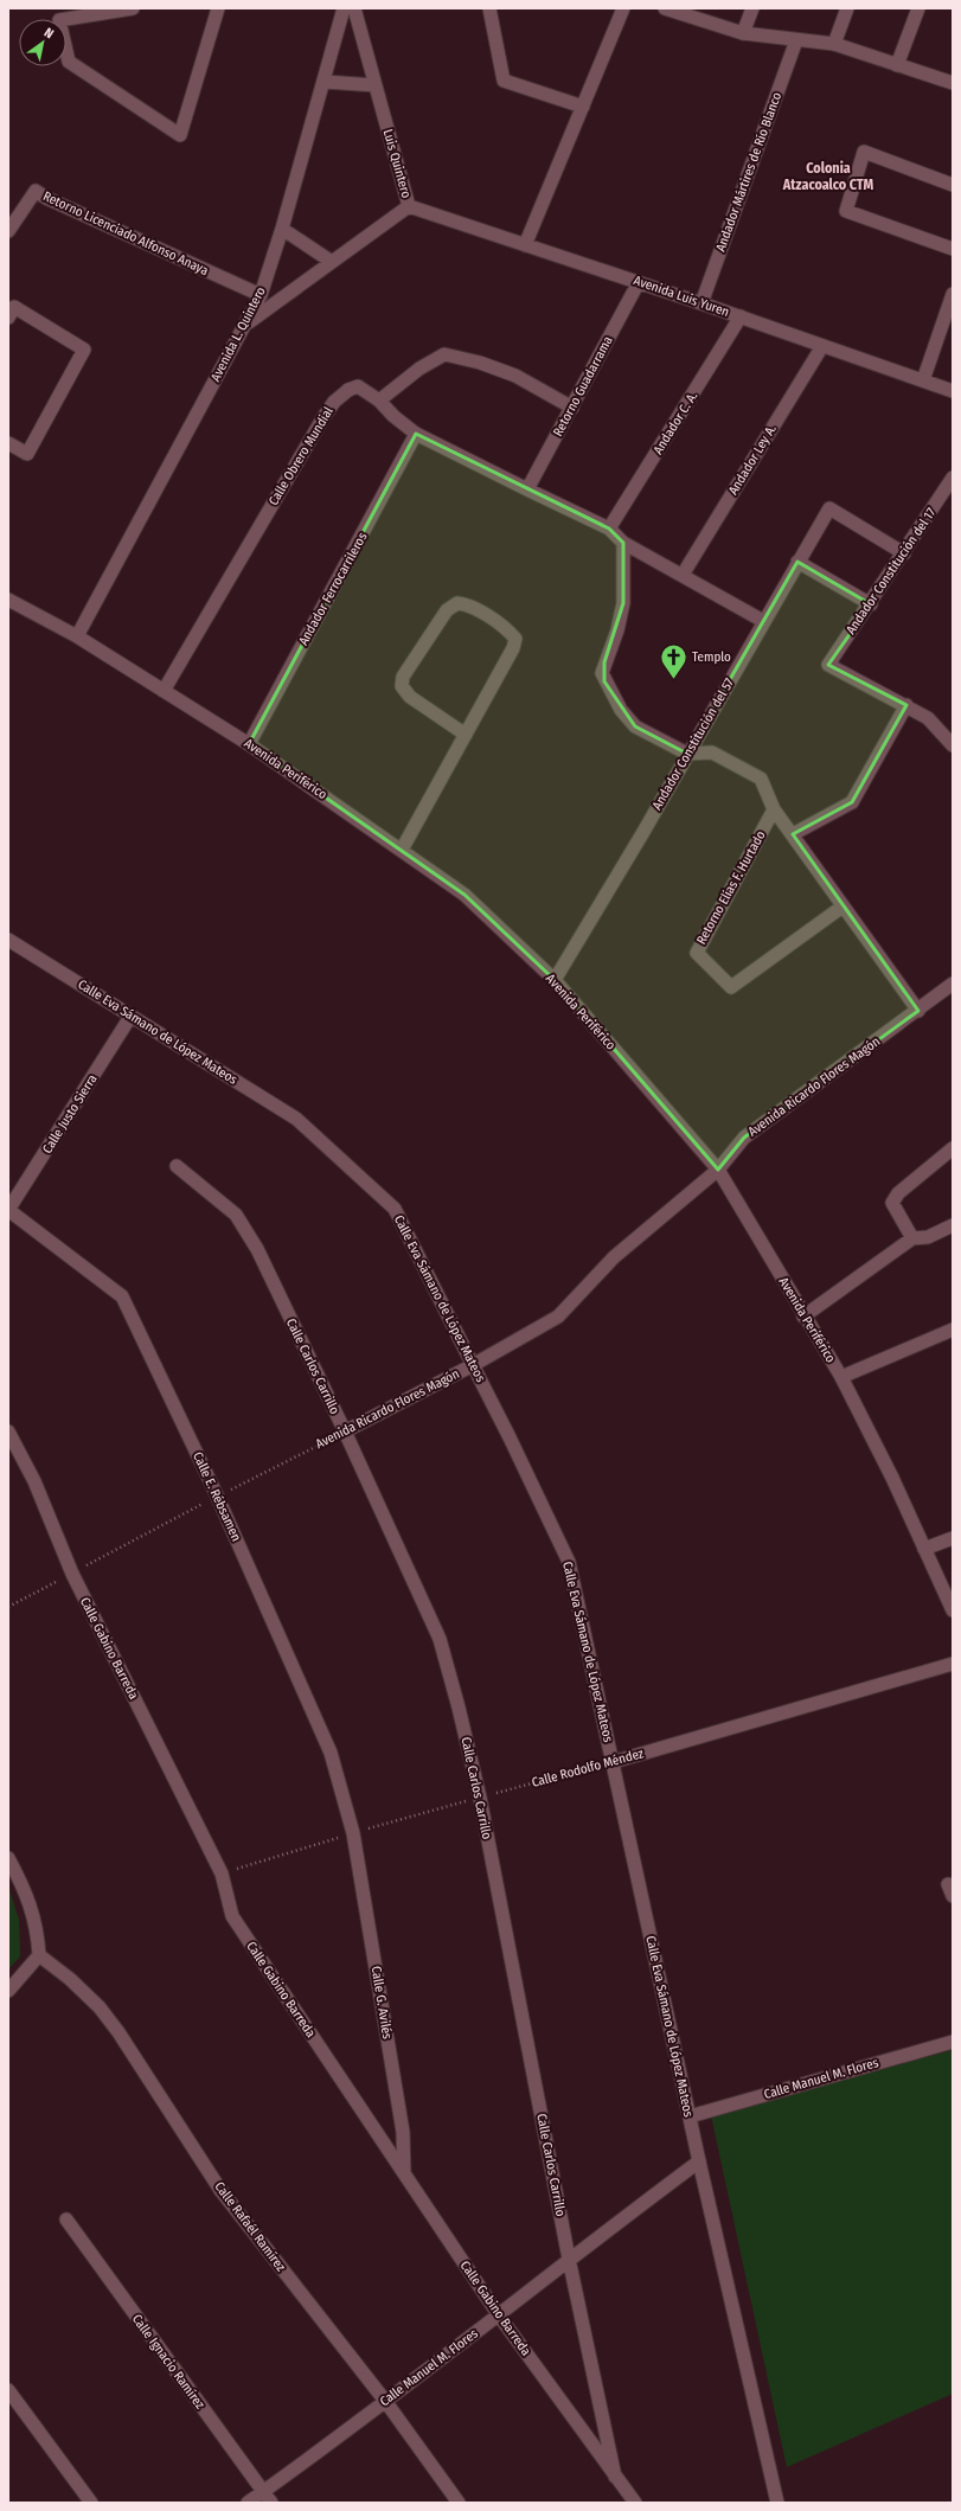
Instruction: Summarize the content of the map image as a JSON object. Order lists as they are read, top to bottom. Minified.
{"streets":{"street":["Luis Quintero","Andador Mártires de Río Blanco","Retorno Licenciado Alfonso Anaya","Avenida Luis Yuren","Avenida L. Quintero","Retorno Guadarrama","Andador C. A.","Calle Obrero Mundial","Andador Ley A.","Andador Constitución del 17","Andador Ferrocarrileros","Andador Constitución del 57","Avenida Periférico","Retorno Elías F. Hurtado","Calle Eva Sámano de López Mateos","Avenida Ricardo Flores Magón","Calle Justo Sierra","Calle Carlos Carrillo","Calle E. Rébsamen","Calle Gabino Barreda","Calle Rodolfo Méndez","Calle G. Avilés","Calle Manuel M. Flores","Calle Rafaél Ramírez","Calle Ignacio Ramírez"]},"crossings":[["Luis Quintero","Avenida Luis Yuren"],["Luis Quintero","Avenida L. Quintero"],["Andador Mártires de Río Blanco","Avenida Luis Yuren"],["Retorno Licenciado Alfonso Anaya","Avenida L. Quintero"],["Avenida Luis Yuren","Retorno Guadarrama"],["Avenida Luis Yuren","Andador C. A."],["Avenida Luis Yuren","Andador Ley A."],["Avenida L. Quintero","Avenida Periférico"],["Retorno Guadarrama","Calle Obrero Mundial"],["Andador C. A.","Calle Obrero Mundial"],["Calle Obrero Mundial","Andador Ley A."],["Calle Obrero Mundial","Andador Ferrocarrileros"],["Calle Obrero Mundial","Andador Constitución del 57"],["Calle Obrero Mundial","Avenida Periférico"],["Andador Constitución del 17","Andador Constitución del 57"],["Andador Ferrocarrileros","Avenida Periférico"],["Andador Constitución del 57","Avenida Periférico"],["Avenida Periférico","Avenida Ricardo Flores Magón"],["Calle Eva Sámano de López Mateos","Avenida Ricardo Flores Magón"],["Calle Eva Sámano de López Mateos","Calle Justo Sierra"],["Calle Eva Sámano de López Mateos","Calle Rodolfo Méndez"],["Calle Eva Sámano de López Mateos","Calle Manuel M. Flores"],["Avenida Ricardo Flores Magón","Calle Carlos Carrillo"],["Avenida Ricardo Flores Magón","Calle E. Rébsamen"],["Avenida Ricardo Flores Magón","Calle Gabino Barreda"],["Calle Justo Sierra","Calle E. Rébsamen"],["Calle Carlos Carrillo","Calle Gabino Barreda"],["Calle Carlos Carrillo","Calle Rodolfo Méndez"],["Calle Carlos Carrillo","Calle Manuel M. Flores"],["Calle E. Rébsamen","Calle Rodolfo Méndez"],["Calle E. Rébsamen","Calle G. Avilés"],["Calle Gabino Barreda","Calle Rodolfo Méndez"],["Calle Gabino Barreda","Calle G. Avilés"],["Calle Gabino Barreda","Calle Manuel M. Flores"],["Calle Rodolfo Méndez","Calle G. Avilés"],["Calle Manuel M. Flores","Calle Rafaél Ramírez"],["Calle Manuel M. Flores","Calle Ignacio Ramírez"]],"districts":["Colonia Atzacoalco CTM"],"places":{"church":["Templo"]},"north":"top right"}
